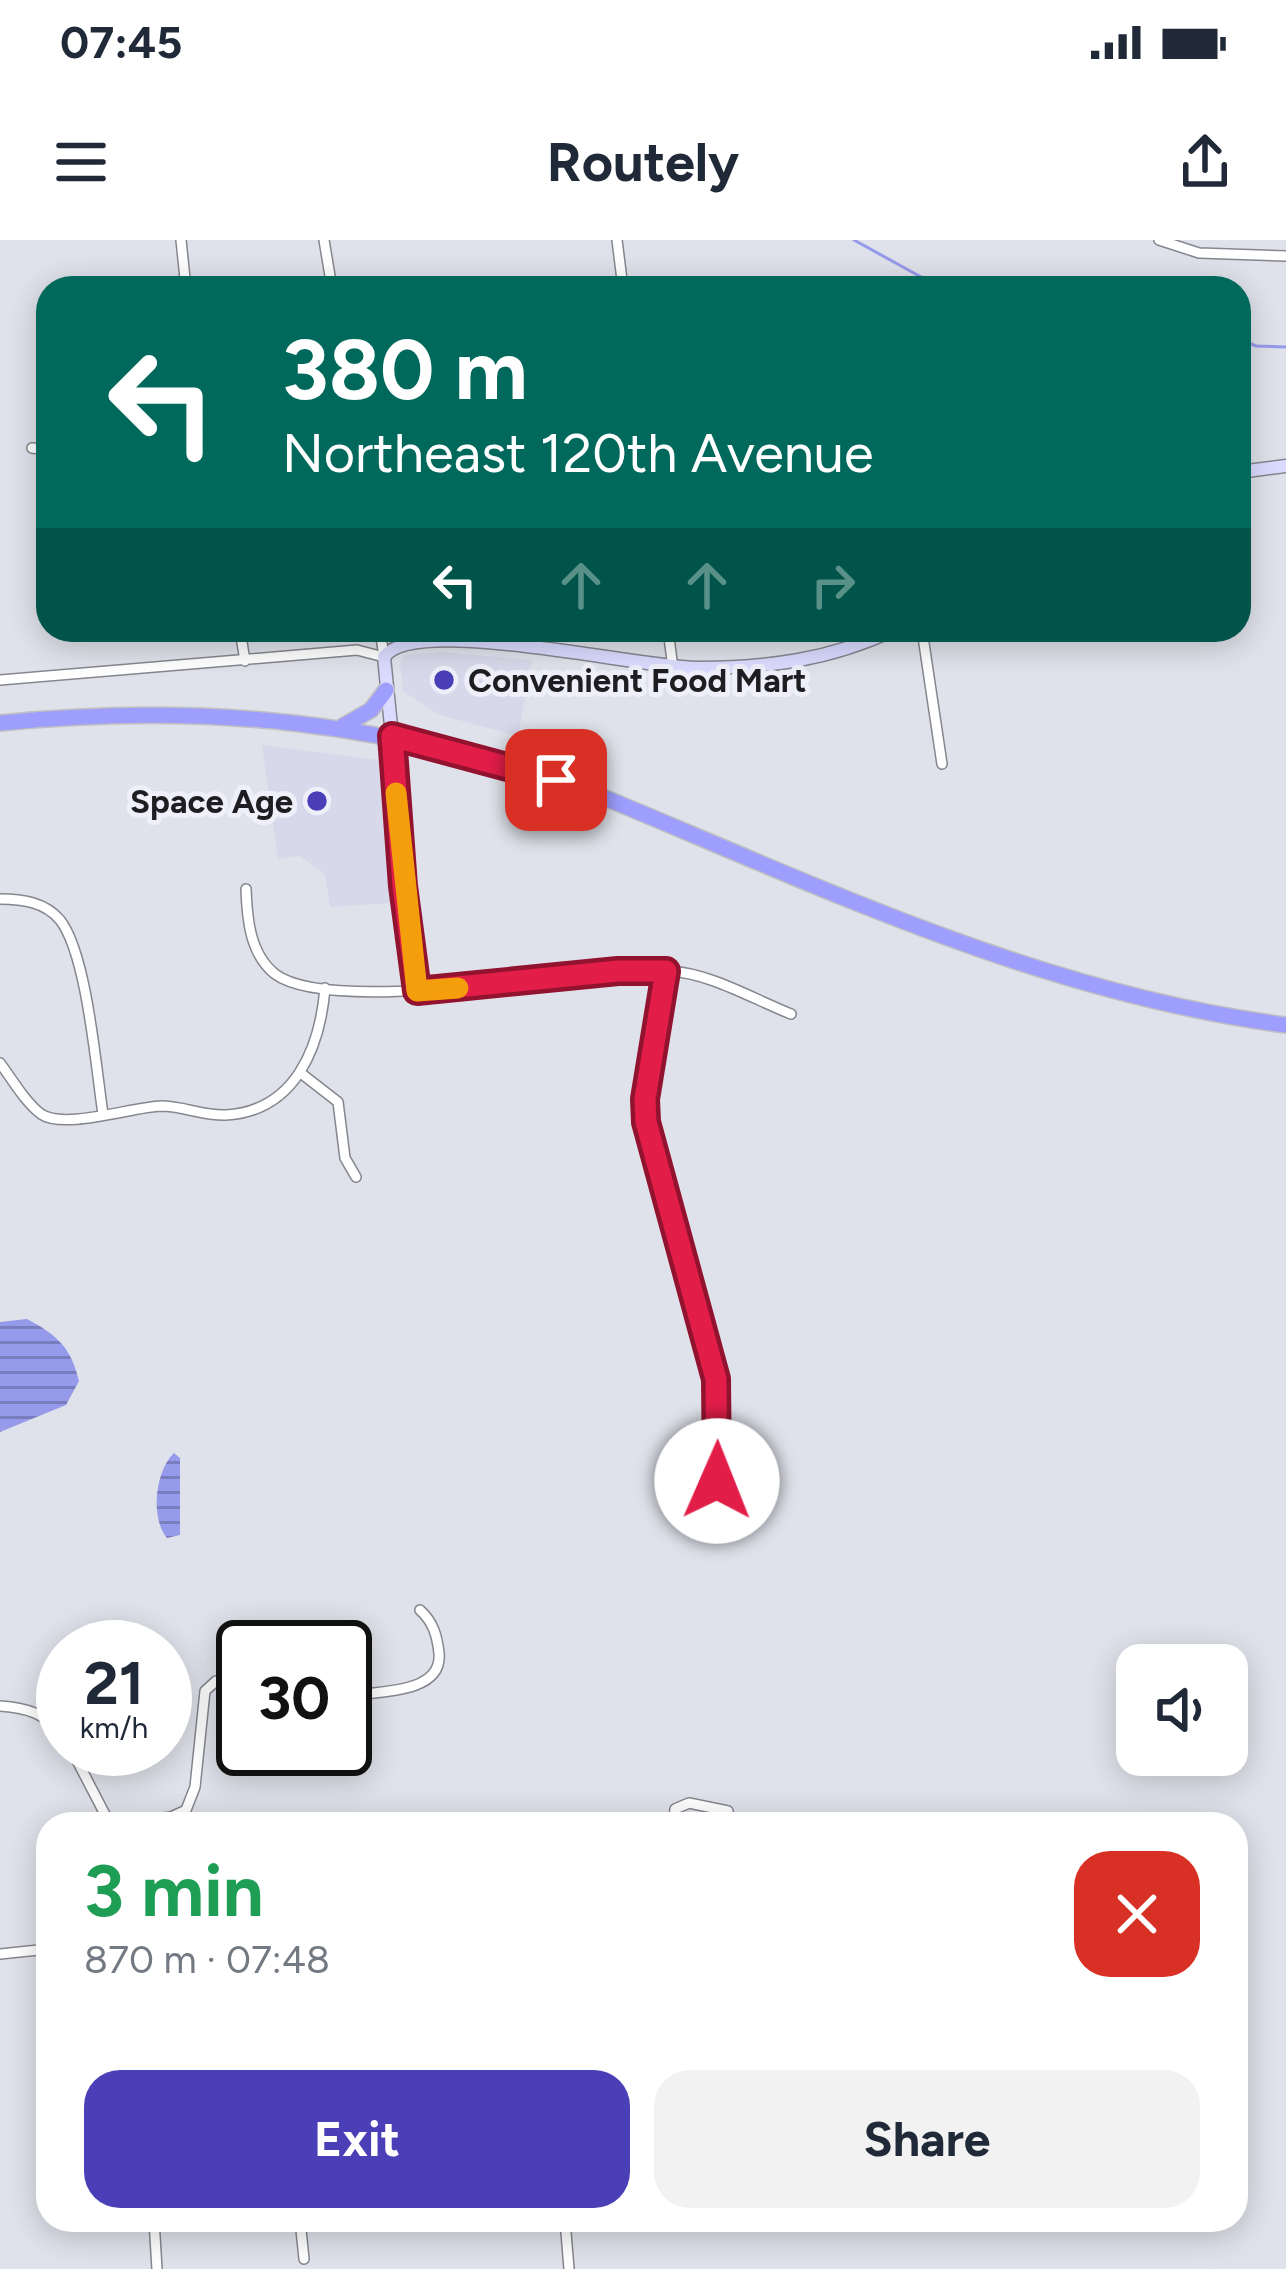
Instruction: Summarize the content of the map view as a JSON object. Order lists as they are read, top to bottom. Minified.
{"places":["Convenient Food Mart","Space Age"],"page":{"status":"07:45","header":"Routely","turn":["380 m","Northeast 120th Avenue"],"speed":"21 km/h","limit":"30","heading":["3 min","870 m · 07:48"],"buttons":["Exit","Share"]}}
